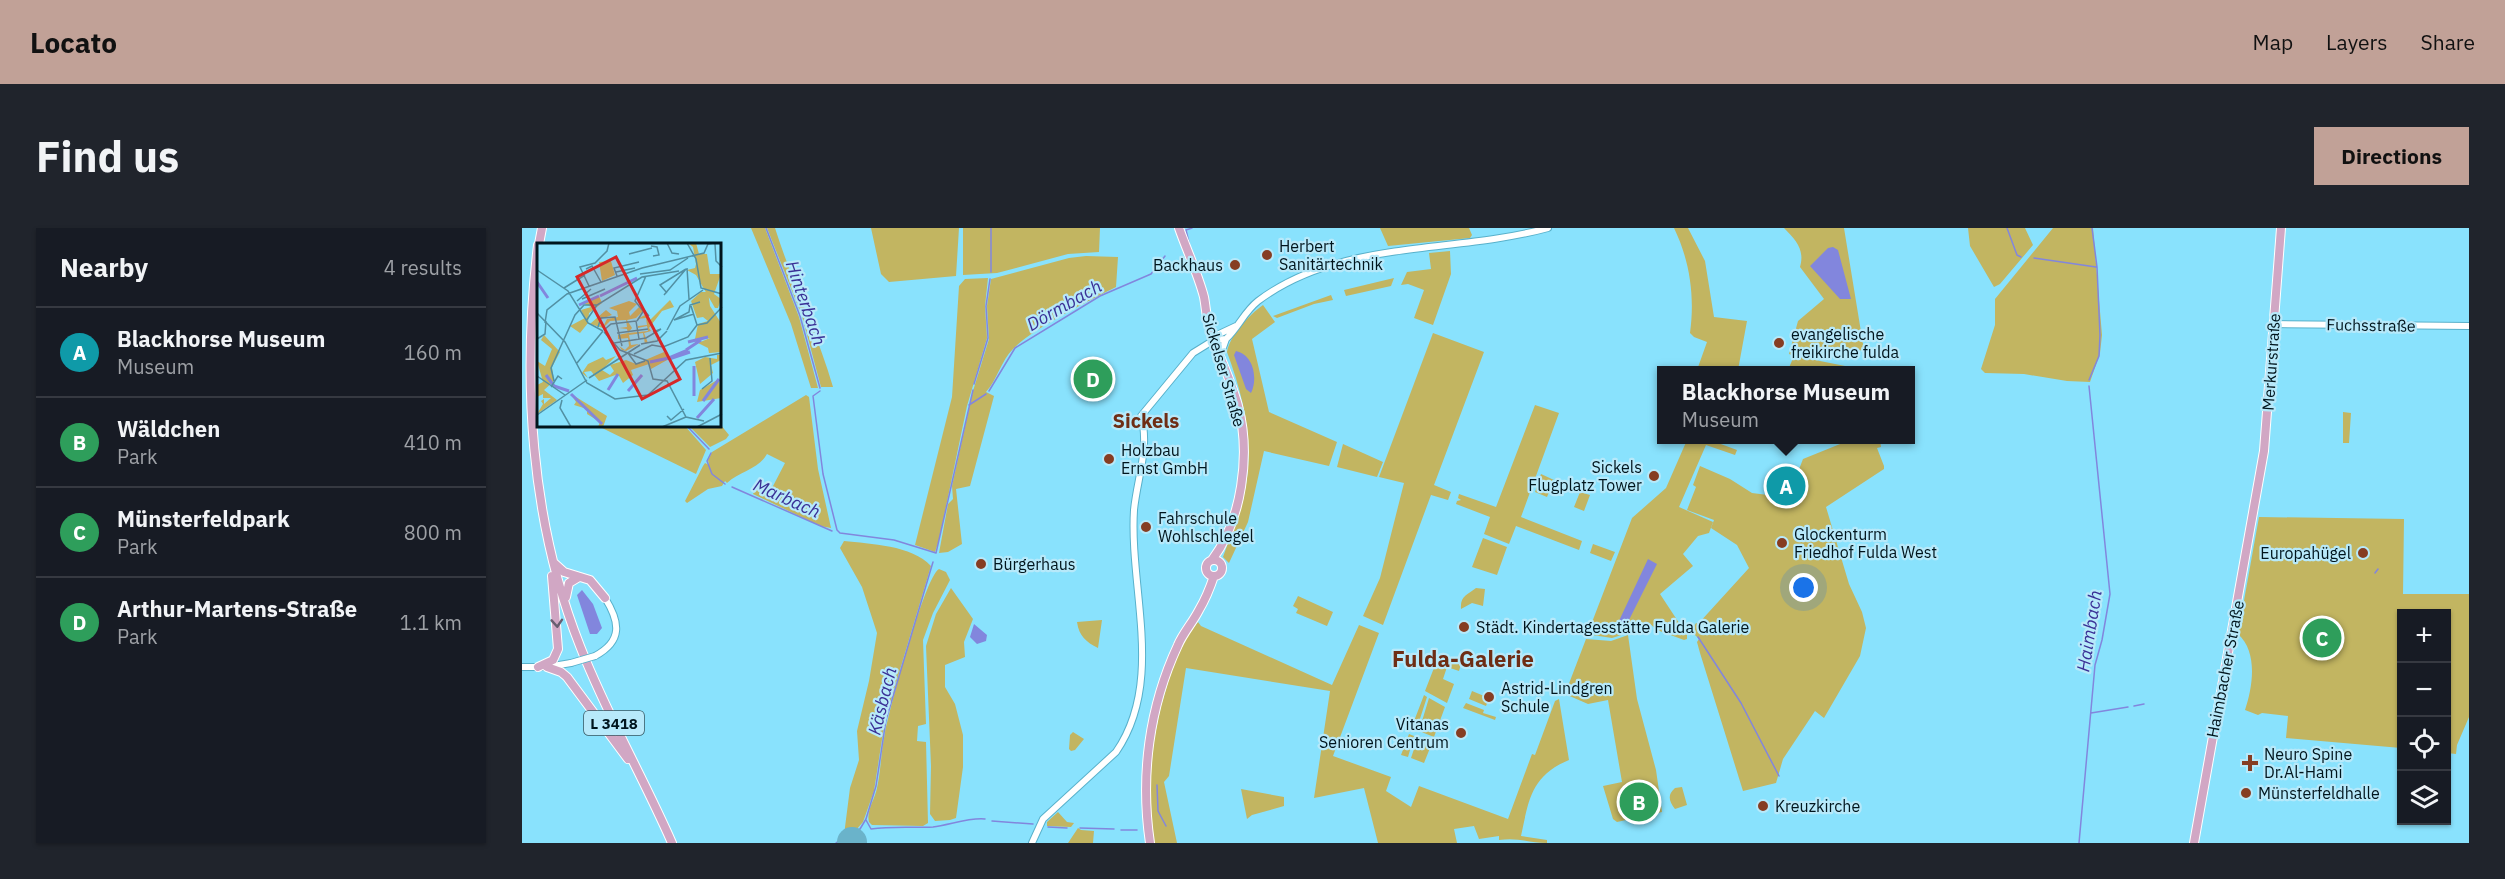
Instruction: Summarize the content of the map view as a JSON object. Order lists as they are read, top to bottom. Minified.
{"streets":{"main road":["Merkurstraße","Sickelser Straße","Haimbacher Straße","L 3418"],"street":["Fuchsstraße"]},"crossings":[["Fuchsstraße","Merkurstraße"],["Merkurstraße","Haimbacher Straße"]],"districts":["Sickels","Fulda-Galerie"],"water":["Hinterbach","Dörmbach","Marbach","Haimbach","Käsbach"],"places":{"other":["Herbert Sanitärtechnik","Backhaus","evangelische freikirche fulda","Holzbau Ernst GmbH","Sickels Flugplatz Tower","Fahrschule Wohlschlegel","Glockenturm Friedhof Fulda West","Europahügel","Bürgerhaus","Städt. Kindertagesstätte Fulda Galerie","Astrid-Lindgren Schule","Vitanas Senioren Centrum","Münsterfeldhalle","Kreuzkirche"],"health":["Neuro Spine Dr.Al-Hami"]},"page":{"header":"Locato","nav":["Map","Layers","Share"],"buttons":"Directions","title":"Find us","heading":["Nearby","4 results"],"list":[{"mark":"A","name":"Blackhorse Museum","note":"Museum","value":"160 m"},{"mark":"B","name":"Wäldchen","note":"Park","value":"410 m"},{"mark":"C","name":"Münsterfeldpark","note":"Park","value":"800 m"},{"mark":"D","name":"Arthur-Martens-Straße","note":"Park","value":"1.1 km"}],"pins":["D","A","C","B"],"popup":["Blackhorse Museum","Museum"],"map_buttons":["+","−"]}}
